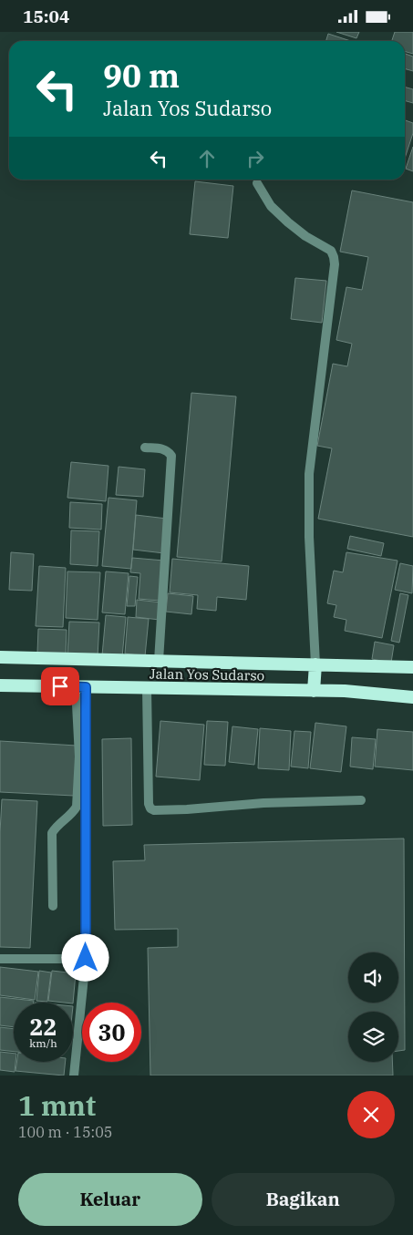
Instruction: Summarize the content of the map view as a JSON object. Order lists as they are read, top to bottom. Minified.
{"streets":{"highway":["Jalan Yos Sudarso"]},"page":{"status":"15:04","turn":["90 m","Jalan Yos Sudarso"],"speed":"22 km/h","limit":"30","heading":["1 mnt","100 m · 15:05"],"buttons":["Keluar","Bagikan"]}}
